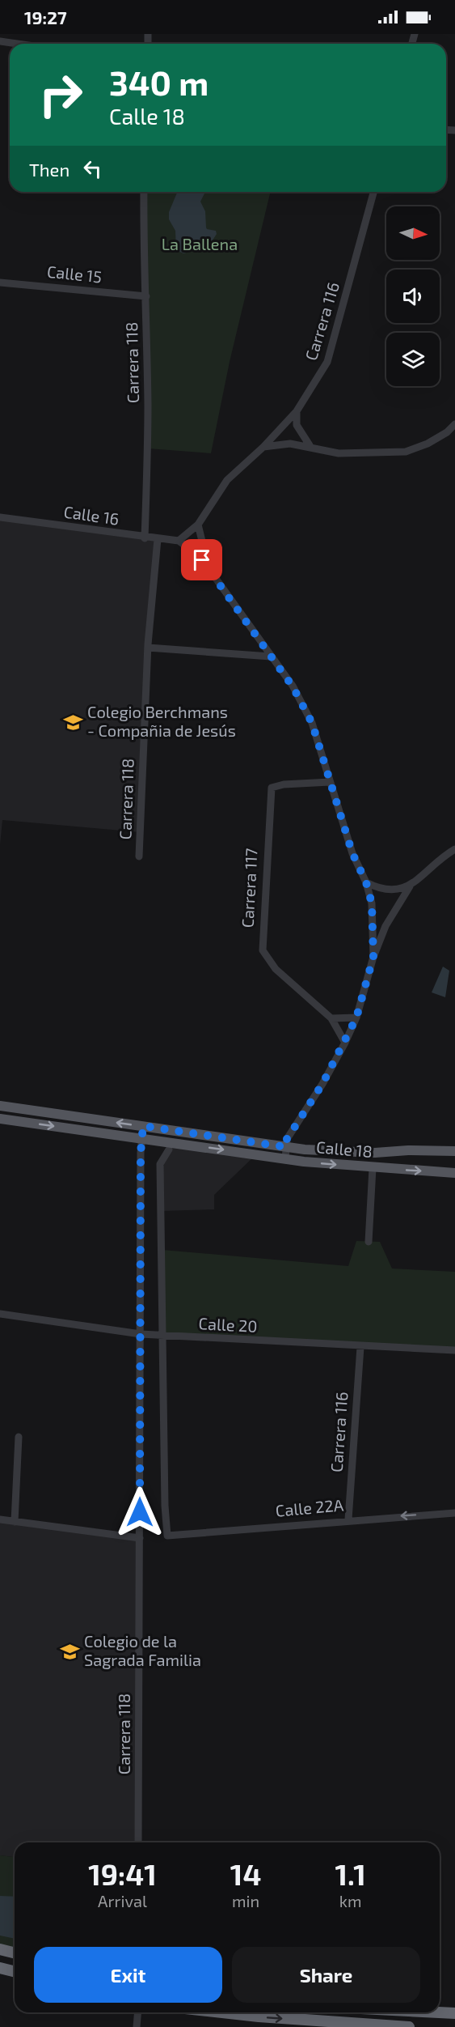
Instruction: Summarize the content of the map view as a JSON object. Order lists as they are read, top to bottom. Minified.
{"streets":{"main road":["Calle 18"],"street":["Calle 15","Carrera 116","Carrera 118","Calle 16","Carrera 117","Calle 20","Calle 22A"]},"crossings":[["Calle 15","Carrera 118"],["Carrera 116","Calle 16"],["Carrera 116","Calle 20"],["Carrera 116","Calle 22A"],["Carrera 118","Calle 16"],["Carrera 118","Calle 18"],["Carrera 118","Calle 20"],["Calle 20","Calle 22A"]],"parks":["La Ballena"],"places":{"school or university":["Colegio Berchmans - Compañia de Jesús","Colegio de la Sagrada Familia"]},"north":"right","page":{"status":"19:27","turn":["340 m","Calle 18"],"then":"Then","eta":["19:41","Arrival","14","min","1.1","km"],"buttons":["Exit","Share"]}}
